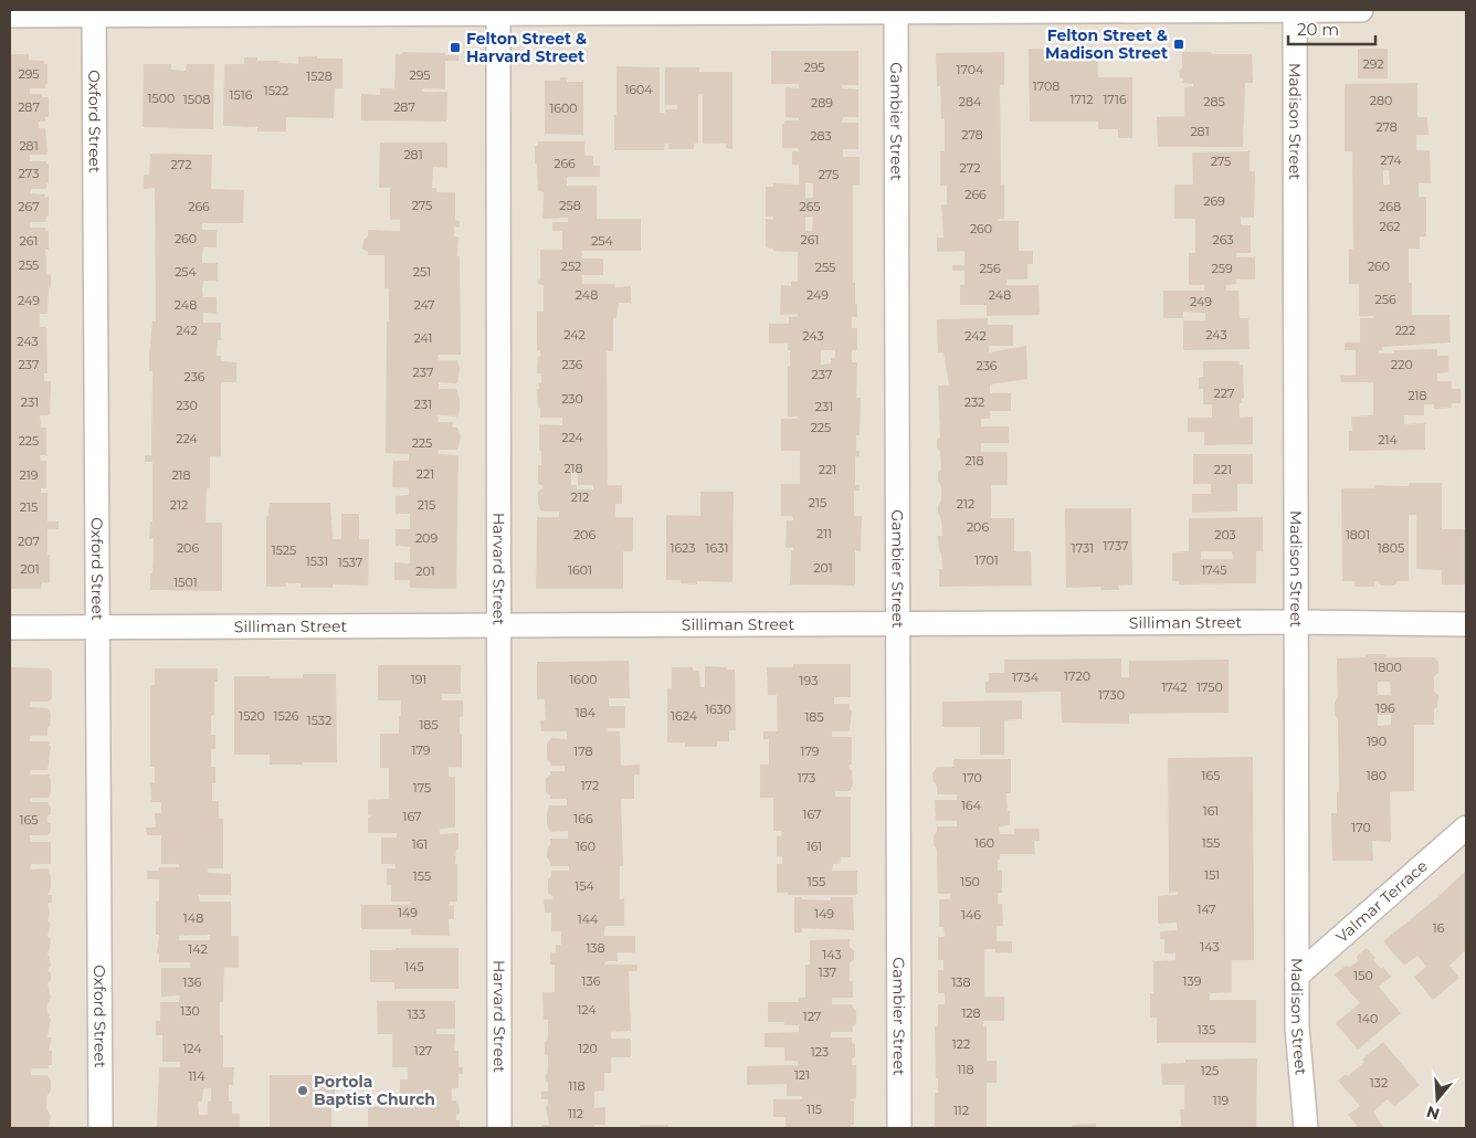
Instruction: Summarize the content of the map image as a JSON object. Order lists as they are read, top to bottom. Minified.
{"streets":{"street":["Oxford Street","Gambier Street","Madison Street","Harvard Street","Silliman Street","Valmar Terrace"]},"crossings":[["Oxford Street","Silliman Street"],["Gambier Street","Silliman Street"],["Madison Street","Silliman Street"],["Madison Street","Valmar Terrace"],["Harvard Street","Silliman Street"]],"places":{"transit":["Felton Street & Madison Street","Felton Street & Harvard Street"],"other":["Portola Baptist Church"]},"house_numbers":["292","295","1704","295","295","1528","1708","1604","1522","1516","1500","1508","1712","1716","280","284","285","289","287","287","1600","278","281","278","283","281","281","274","275","266","272","272","273","275","266","269","275","258","267","266","265","268","262","260","260","261","263","261","254","255","252","260","255","256","259","254","251","248","249","248","256","249","249","248","247","242","222","242","243","243","242","241","243","237","236","220","236","237","237","236","227","218","230","231","232","231","230","231","225","224","224","214","225","225","218","218","221","221","221","219","218","212","215","212","212","215","215","206","211","206","203","1801","209","207","1737","206","1623","1631","1731","1805","1525","1701","1531","1537","201","201","1601","1745","201","1501","1800","1720","1734","191","1600","193","1742","1750","1730","196","1630","184","1520","1526","1624","185","1532","185","190","179","178","179","165","180","173","170","172","175","164","161","167","167","166","165","170","160","155","161","160","161","151","155","155","150","154","147","149","149","146","148","144","16","143","138","142","143","145","137","150","136","139","136","138","124","130","128","133","127","140","135","122","124","120","127","123","118","125","121","114","132","118","119","115","112","112"],"scale_bar":"20 m","north":"bottom"}
